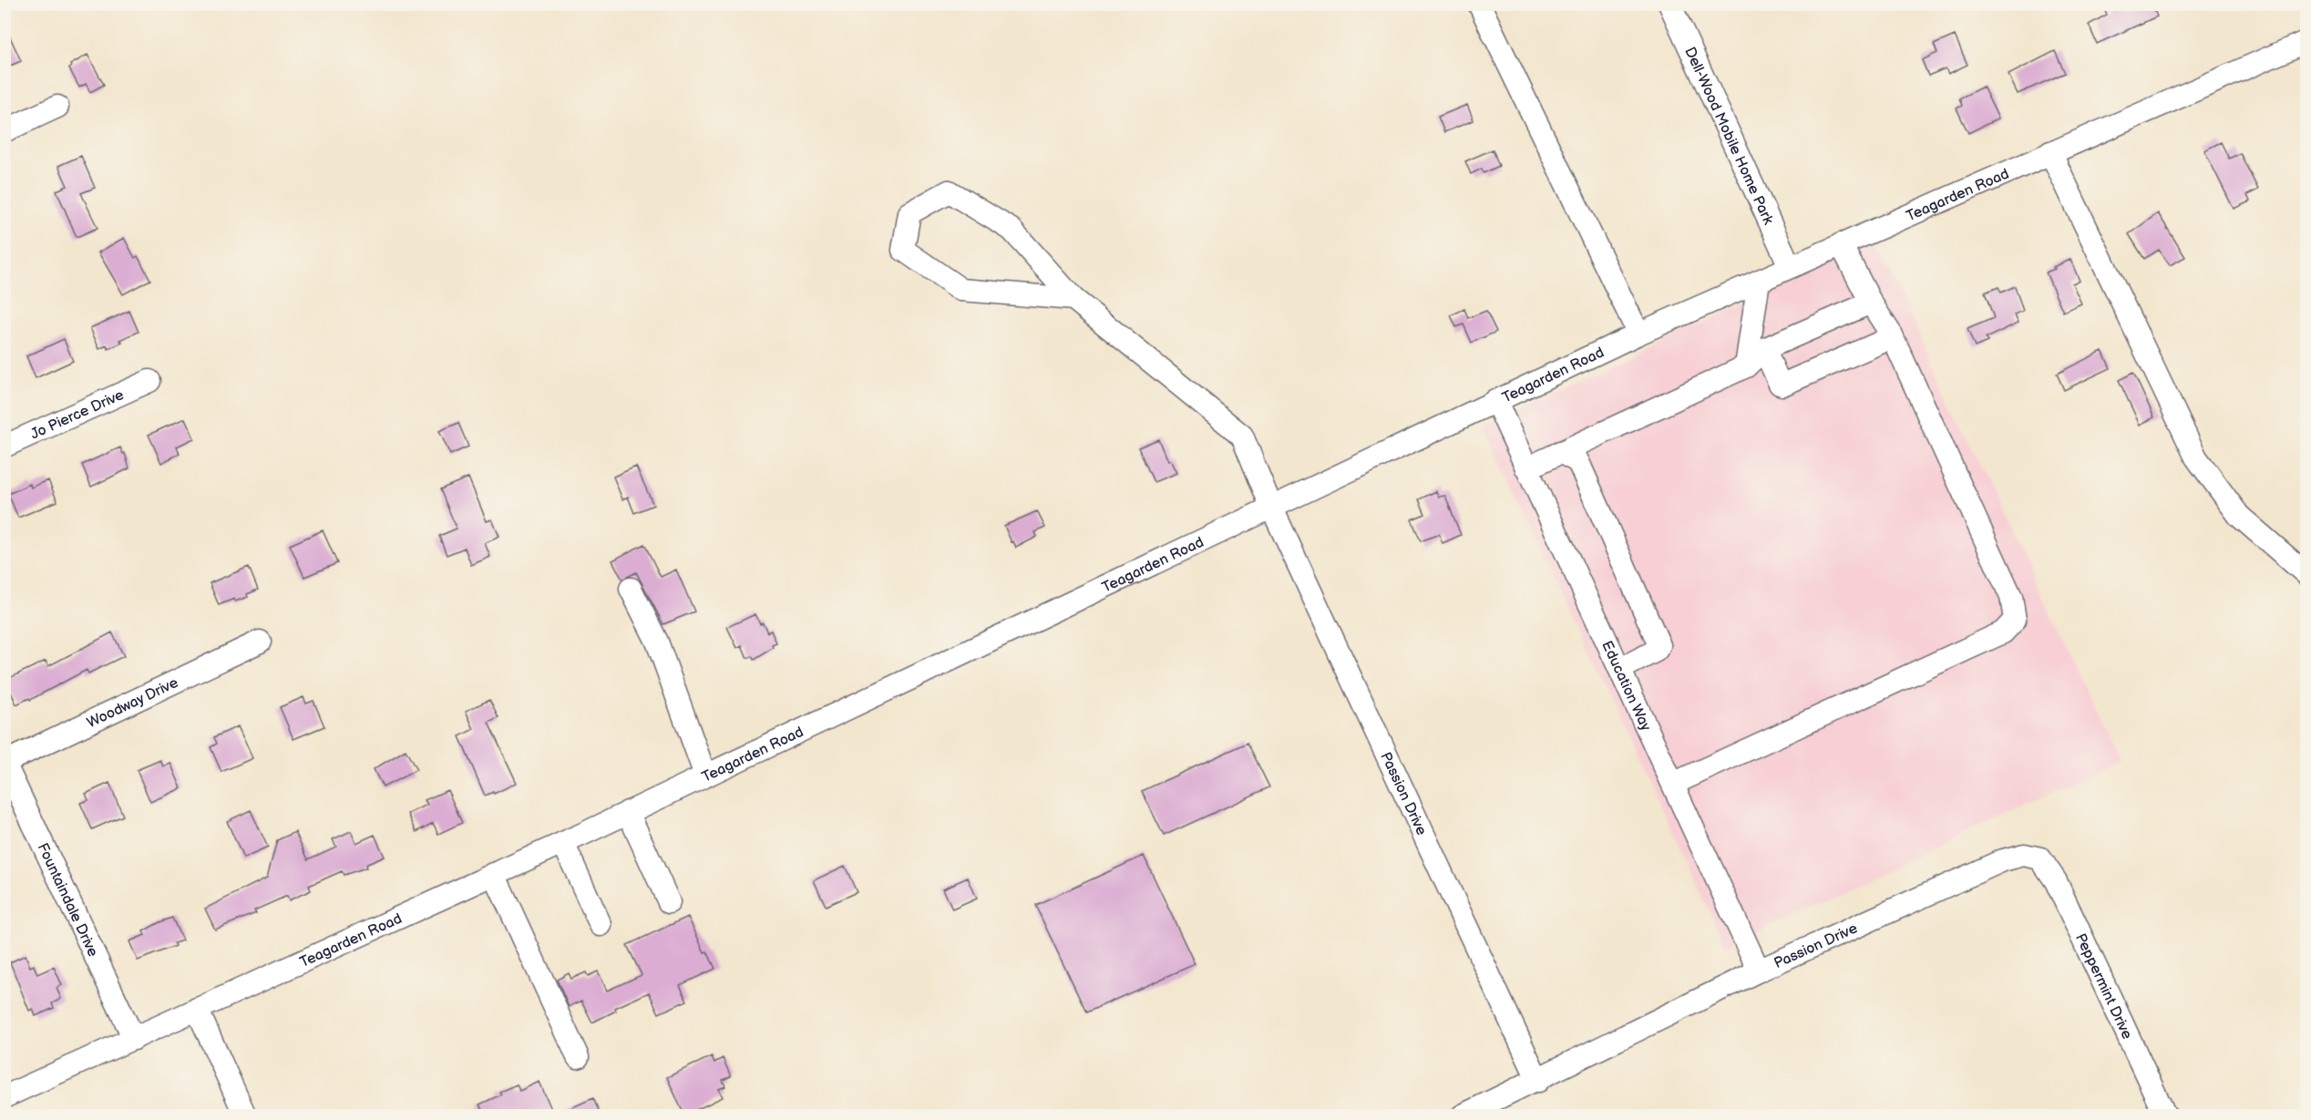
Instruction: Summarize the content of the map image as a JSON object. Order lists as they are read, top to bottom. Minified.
{"streets":{"street":["Dell-Wood Mobile Home Park","Teagarden Road","Jo Pierce Drive","Education Way","Woodway Drive","Passion Drive","Fountaindale Drive","Peppermint Drive"]},"crossings":[["Dell-Wood Mobile Home Park","Teagarden Road"],["Teagarden Road","Education Way"],["Teagarden Road","Passion Drive"],["Teagarden Road","Fountaindale Drive"],["Education Way","Passion Drive"],["Woodway Drive","Fountaindale Drive"],["Passion Drive","Peppermint Drive"]]}
